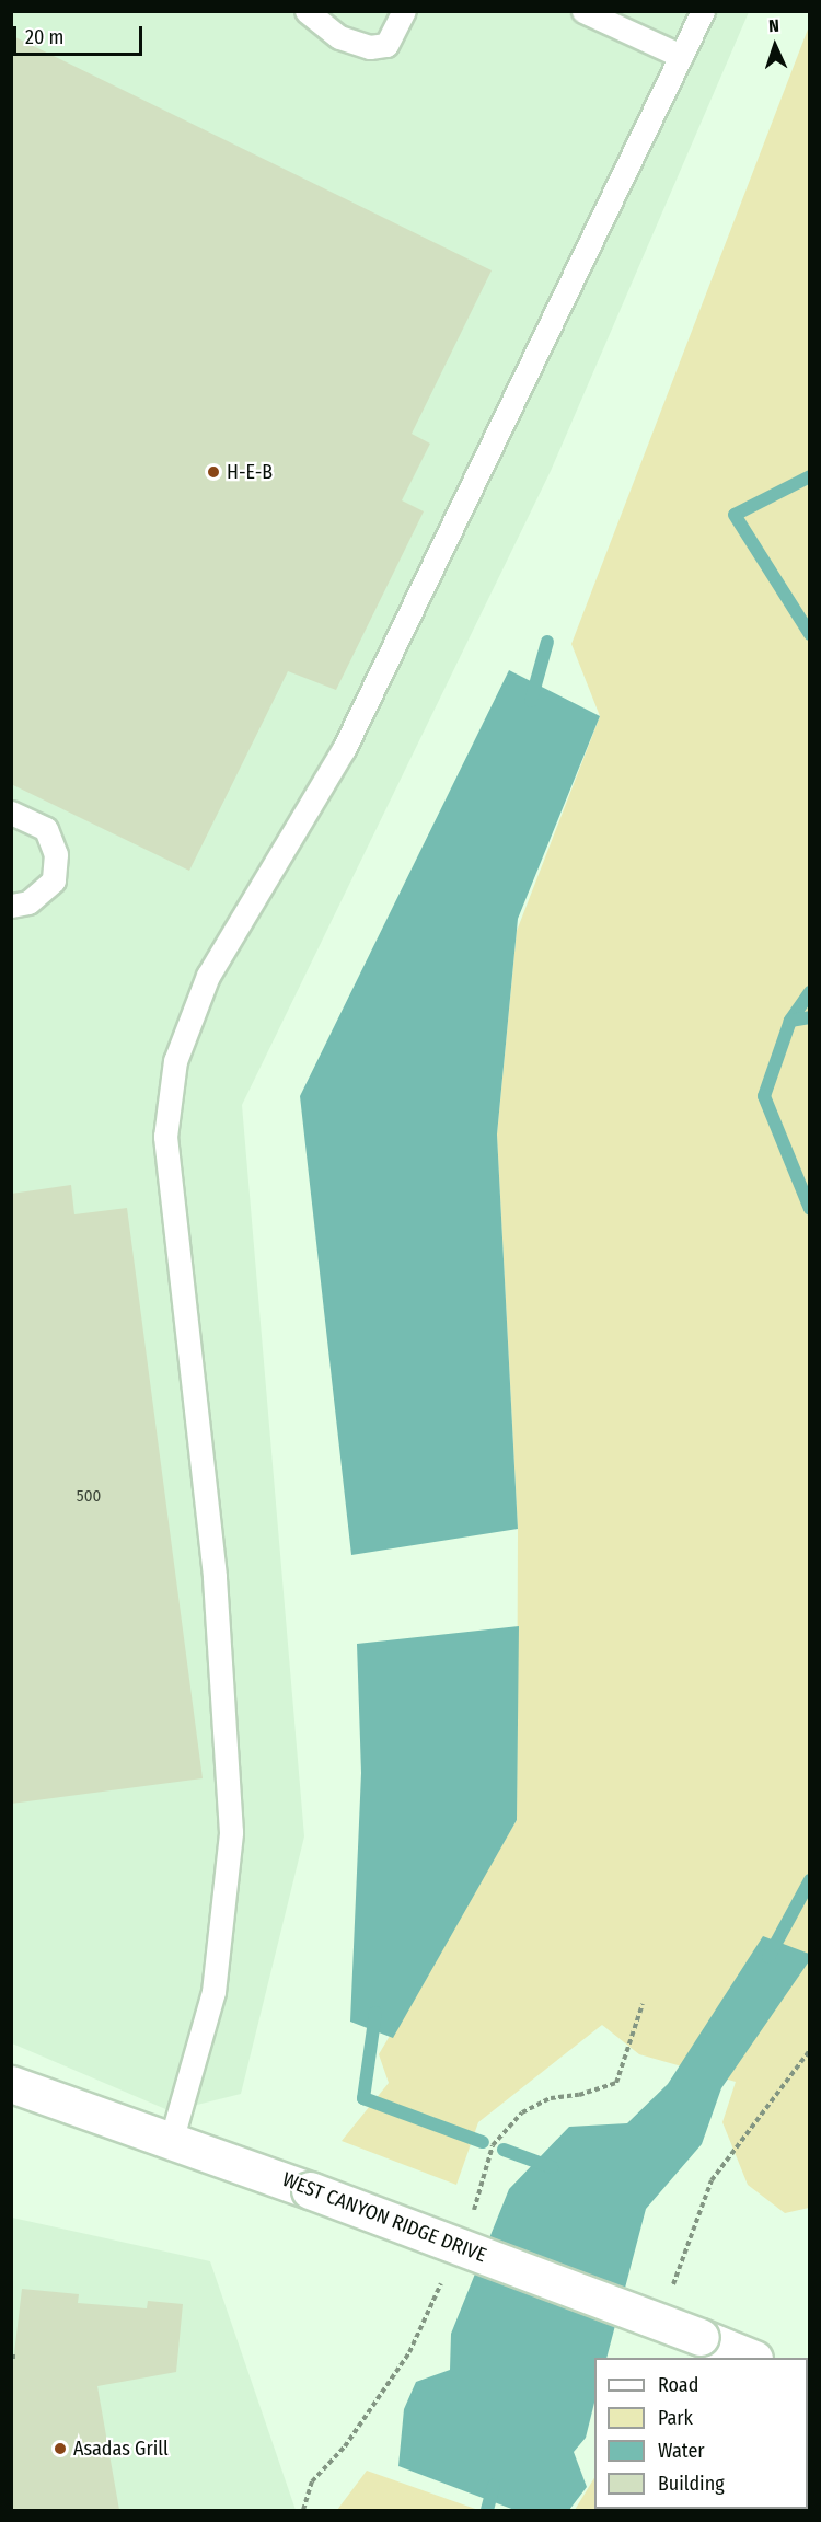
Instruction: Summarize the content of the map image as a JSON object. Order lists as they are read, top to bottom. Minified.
{"streets":{"street":["WEST CANYON RIDGE DRIVE"]},"places":["H-E-B","Asadas Grill"],"house_numbers":["500"],"legend":["Road","Park","Water","Building"],"scale_bar":"20 m","north":"top"}
